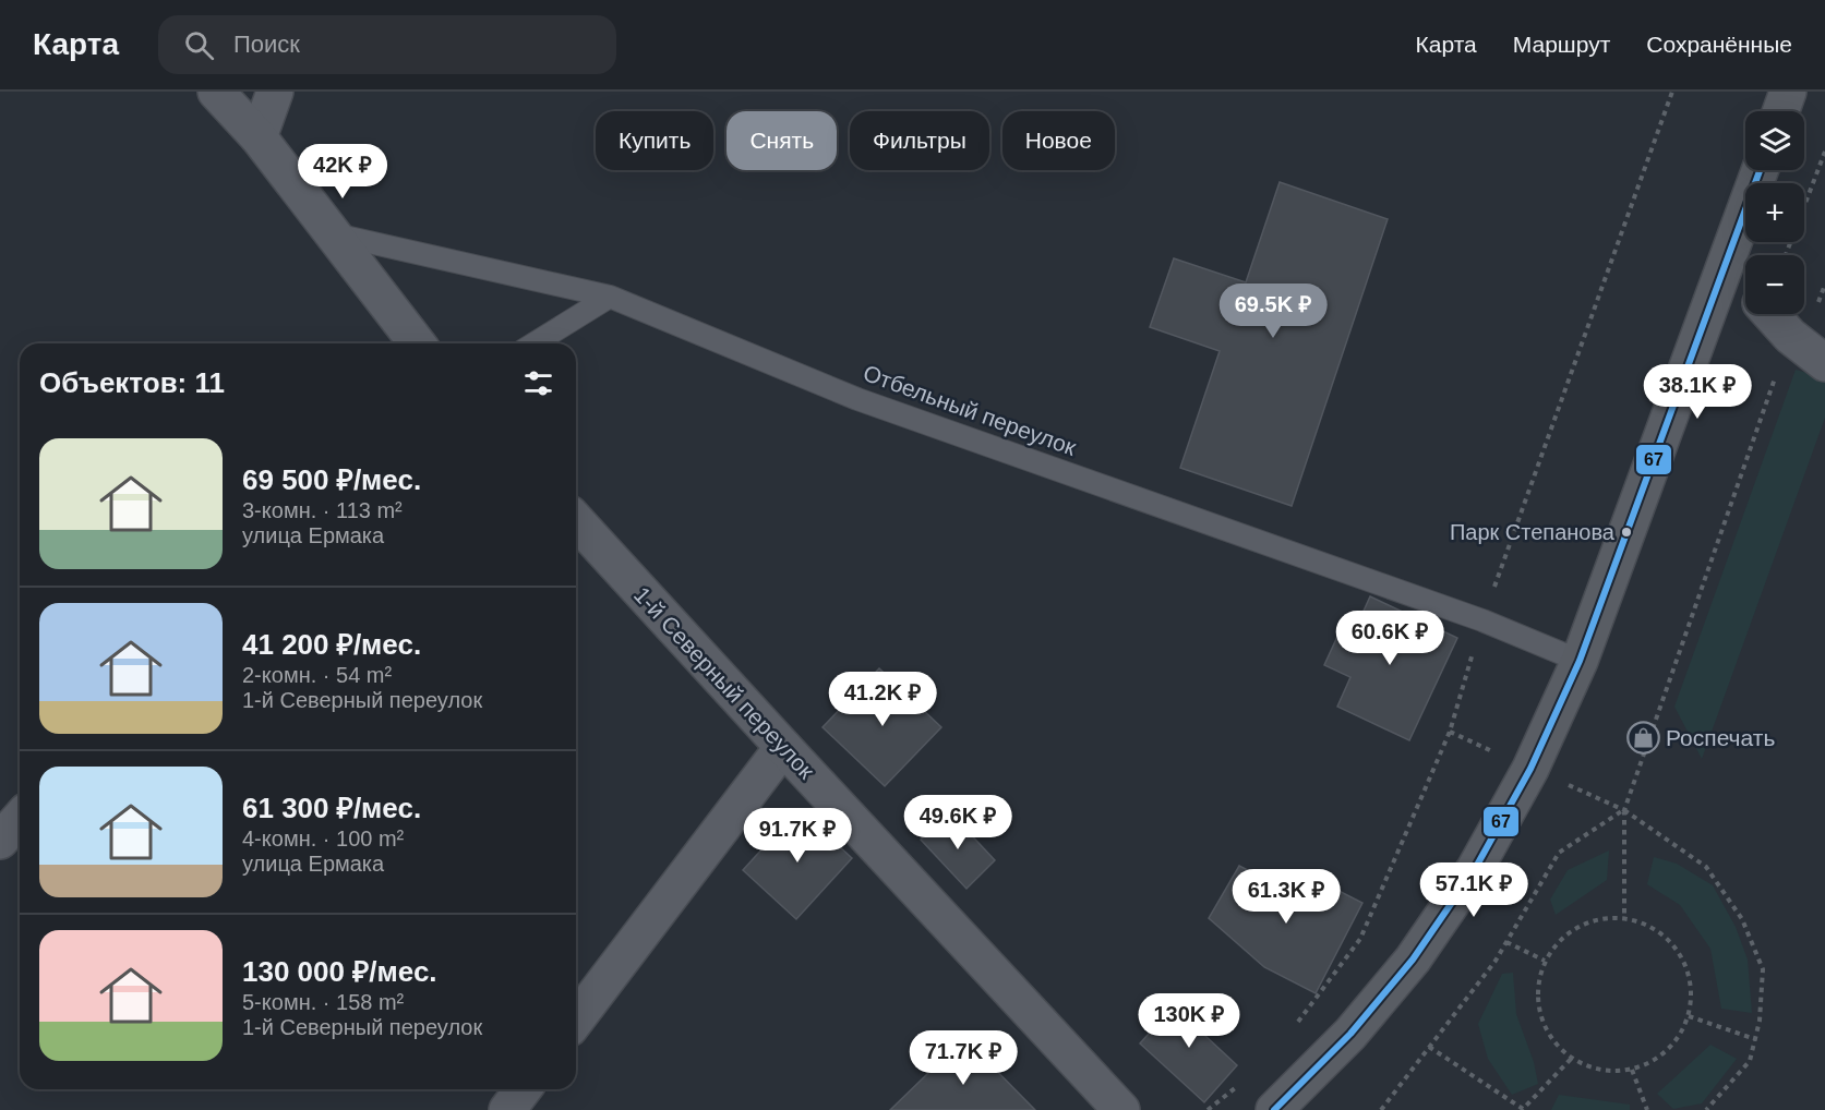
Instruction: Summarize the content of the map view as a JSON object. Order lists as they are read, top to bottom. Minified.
{"streets":{"street":["1-й Северный переулок"],"lane":["Отбельный переулок"]},"places":{"other":["Парк Степанова"],"shop":["Роспечать"]},"lines":["transit line 67"],"page":{"header":"Карта","search":"Поиск","nav":["Карта","Маршрут","Сохранённые"],"map_buttons":["+","−"],"chip":["Купить","Снять","Фильтры","Новое"],"price":["42K ₽","69.5K ₽","38.1K ₽","60.6K ₽","41.2K ₽","49.6K ₽","91.7K ₽","57.1K ₽","61.3K ₽","130K ₽","71.7K ₽"],"heading":"Объектов: 11","list":[{"name":"69 500 ₽/мес.","note":"3-комн. · 113 m² · улица Ермака"},{"name":"41 200 ₽/мес.","note":"2-комн. · 54 m² · 1-й Северный переулок"},{"name":"61 300 ₽/мес.","note":"4-комн. · 100 m² · улица Ермака"},{"name":"130 000 ₽/мес.","note":"5-комн. · 158 m² · 1-й Северный переулок"}]}}
